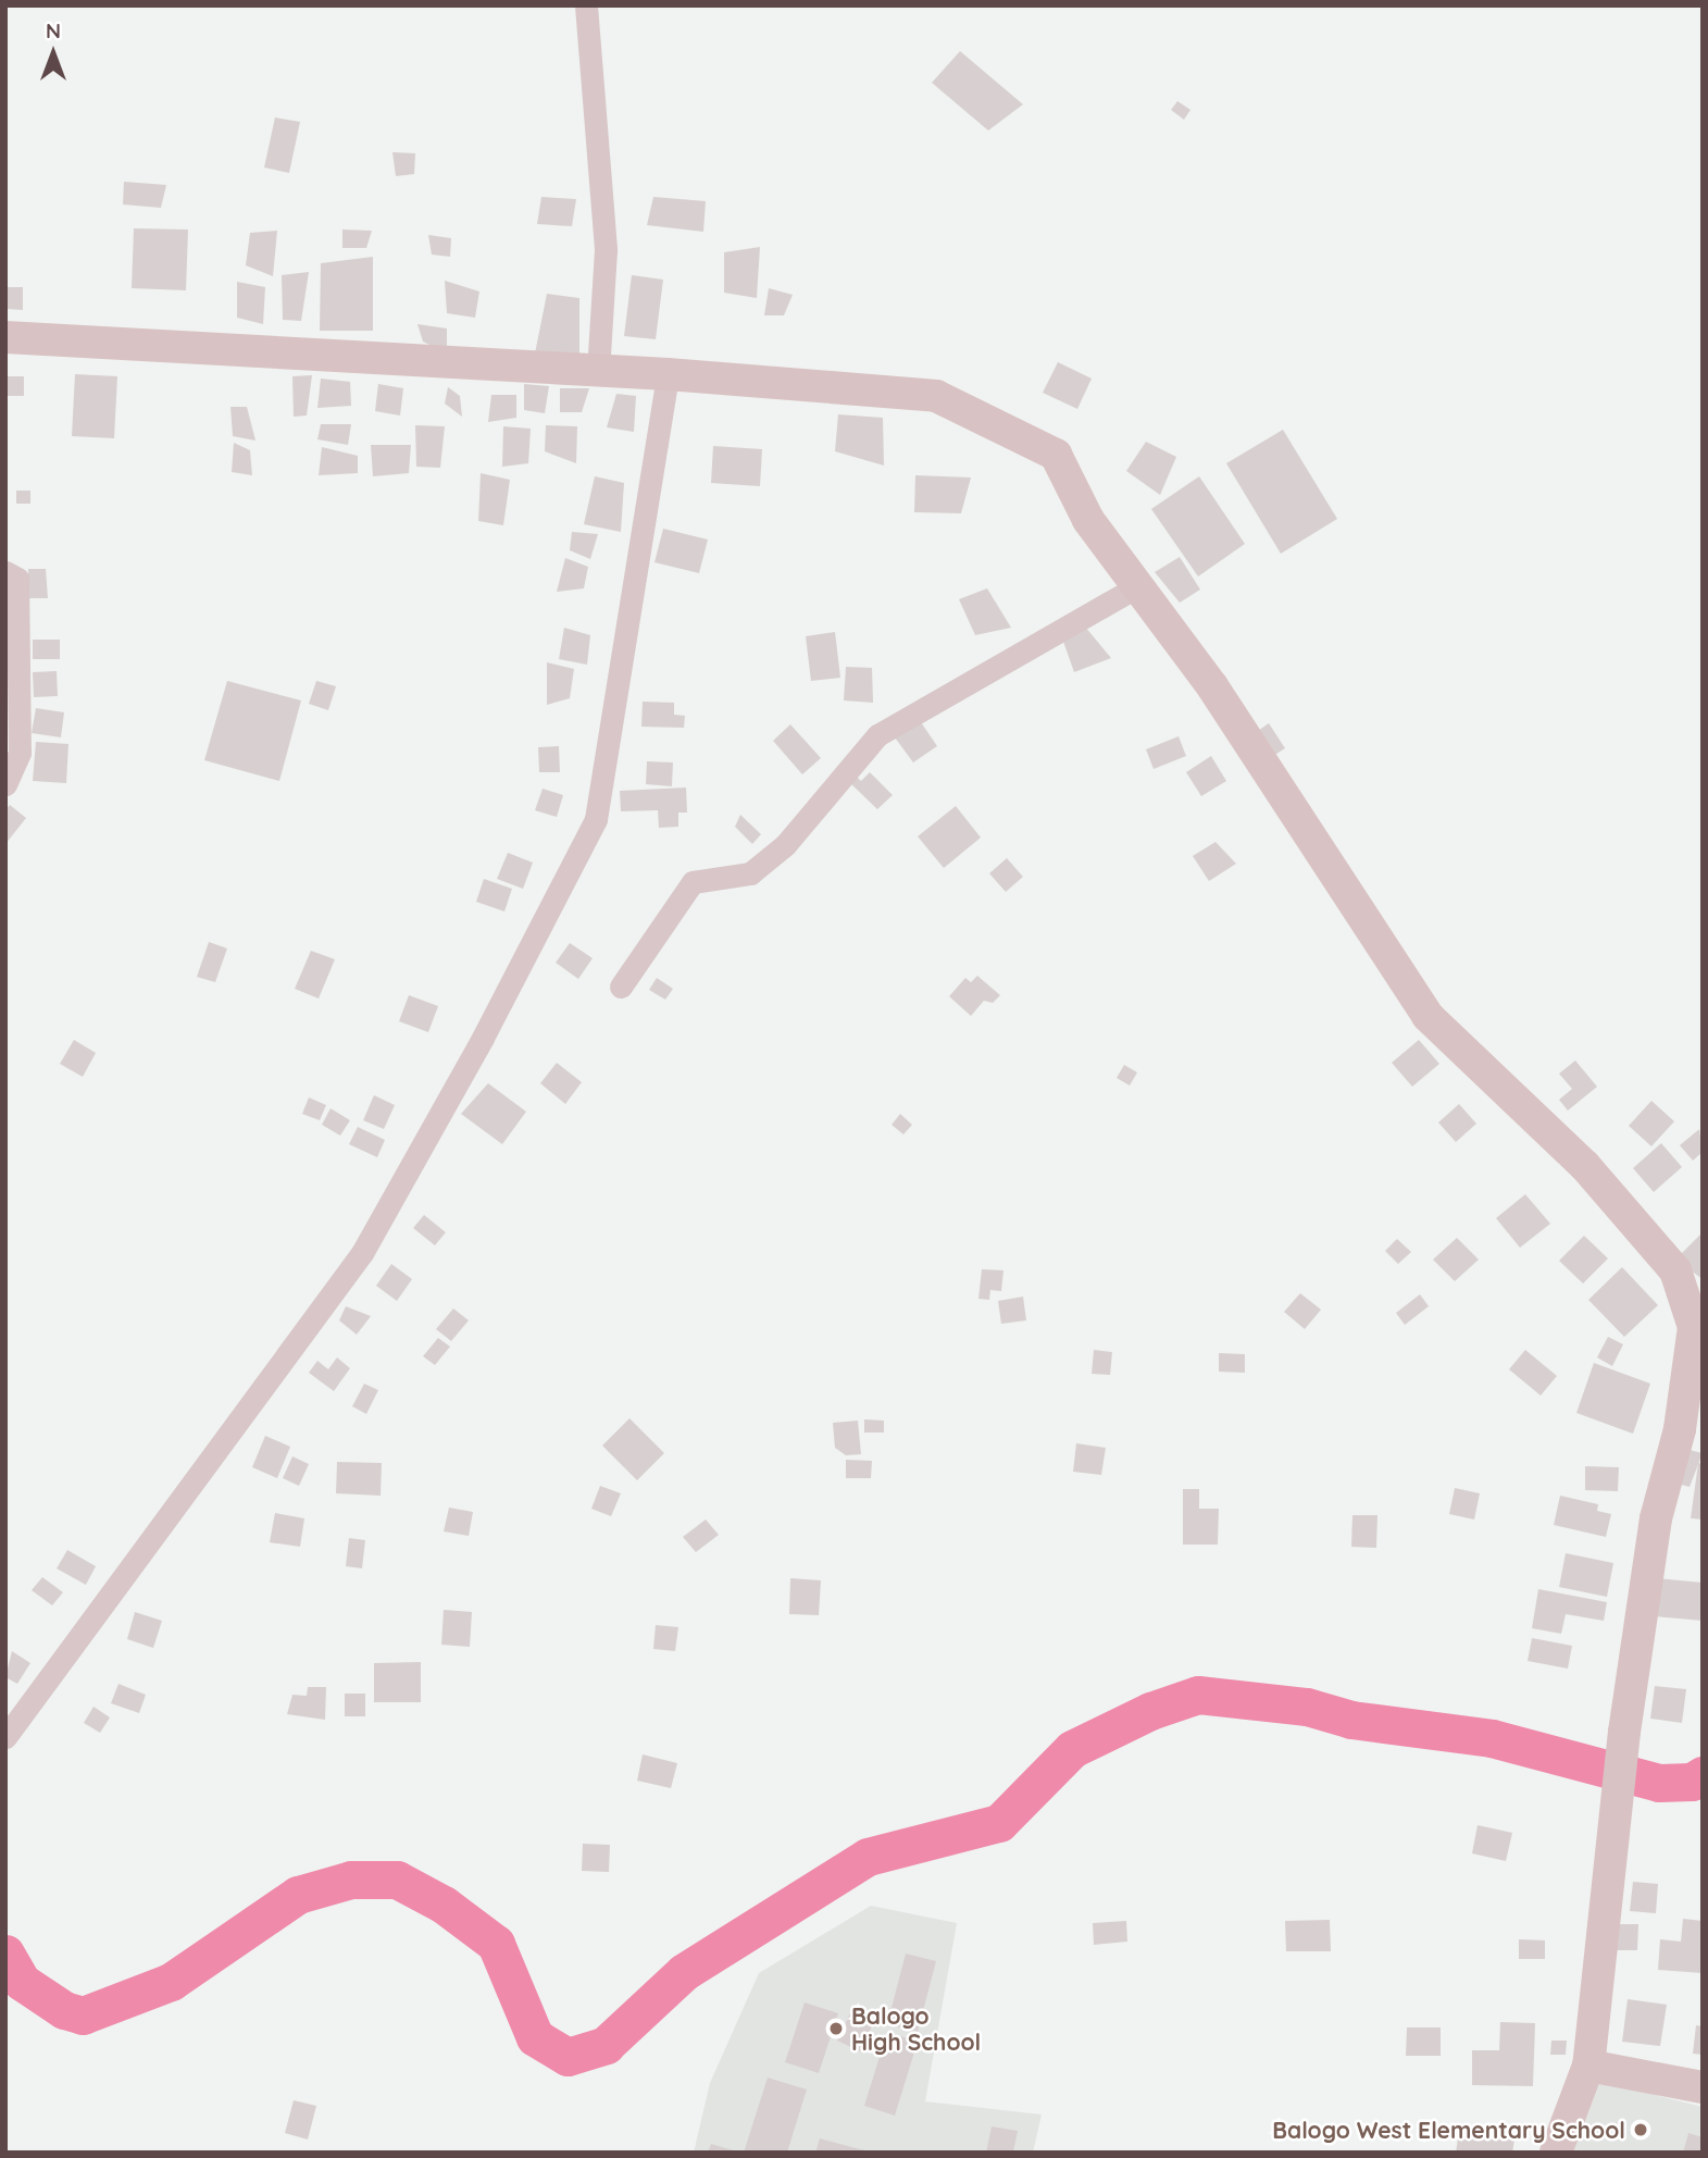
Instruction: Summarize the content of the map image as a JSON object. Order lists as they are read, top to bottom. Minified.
{"places":["Balogo High School","Balogo West Elementary School"],"north":"top"}
